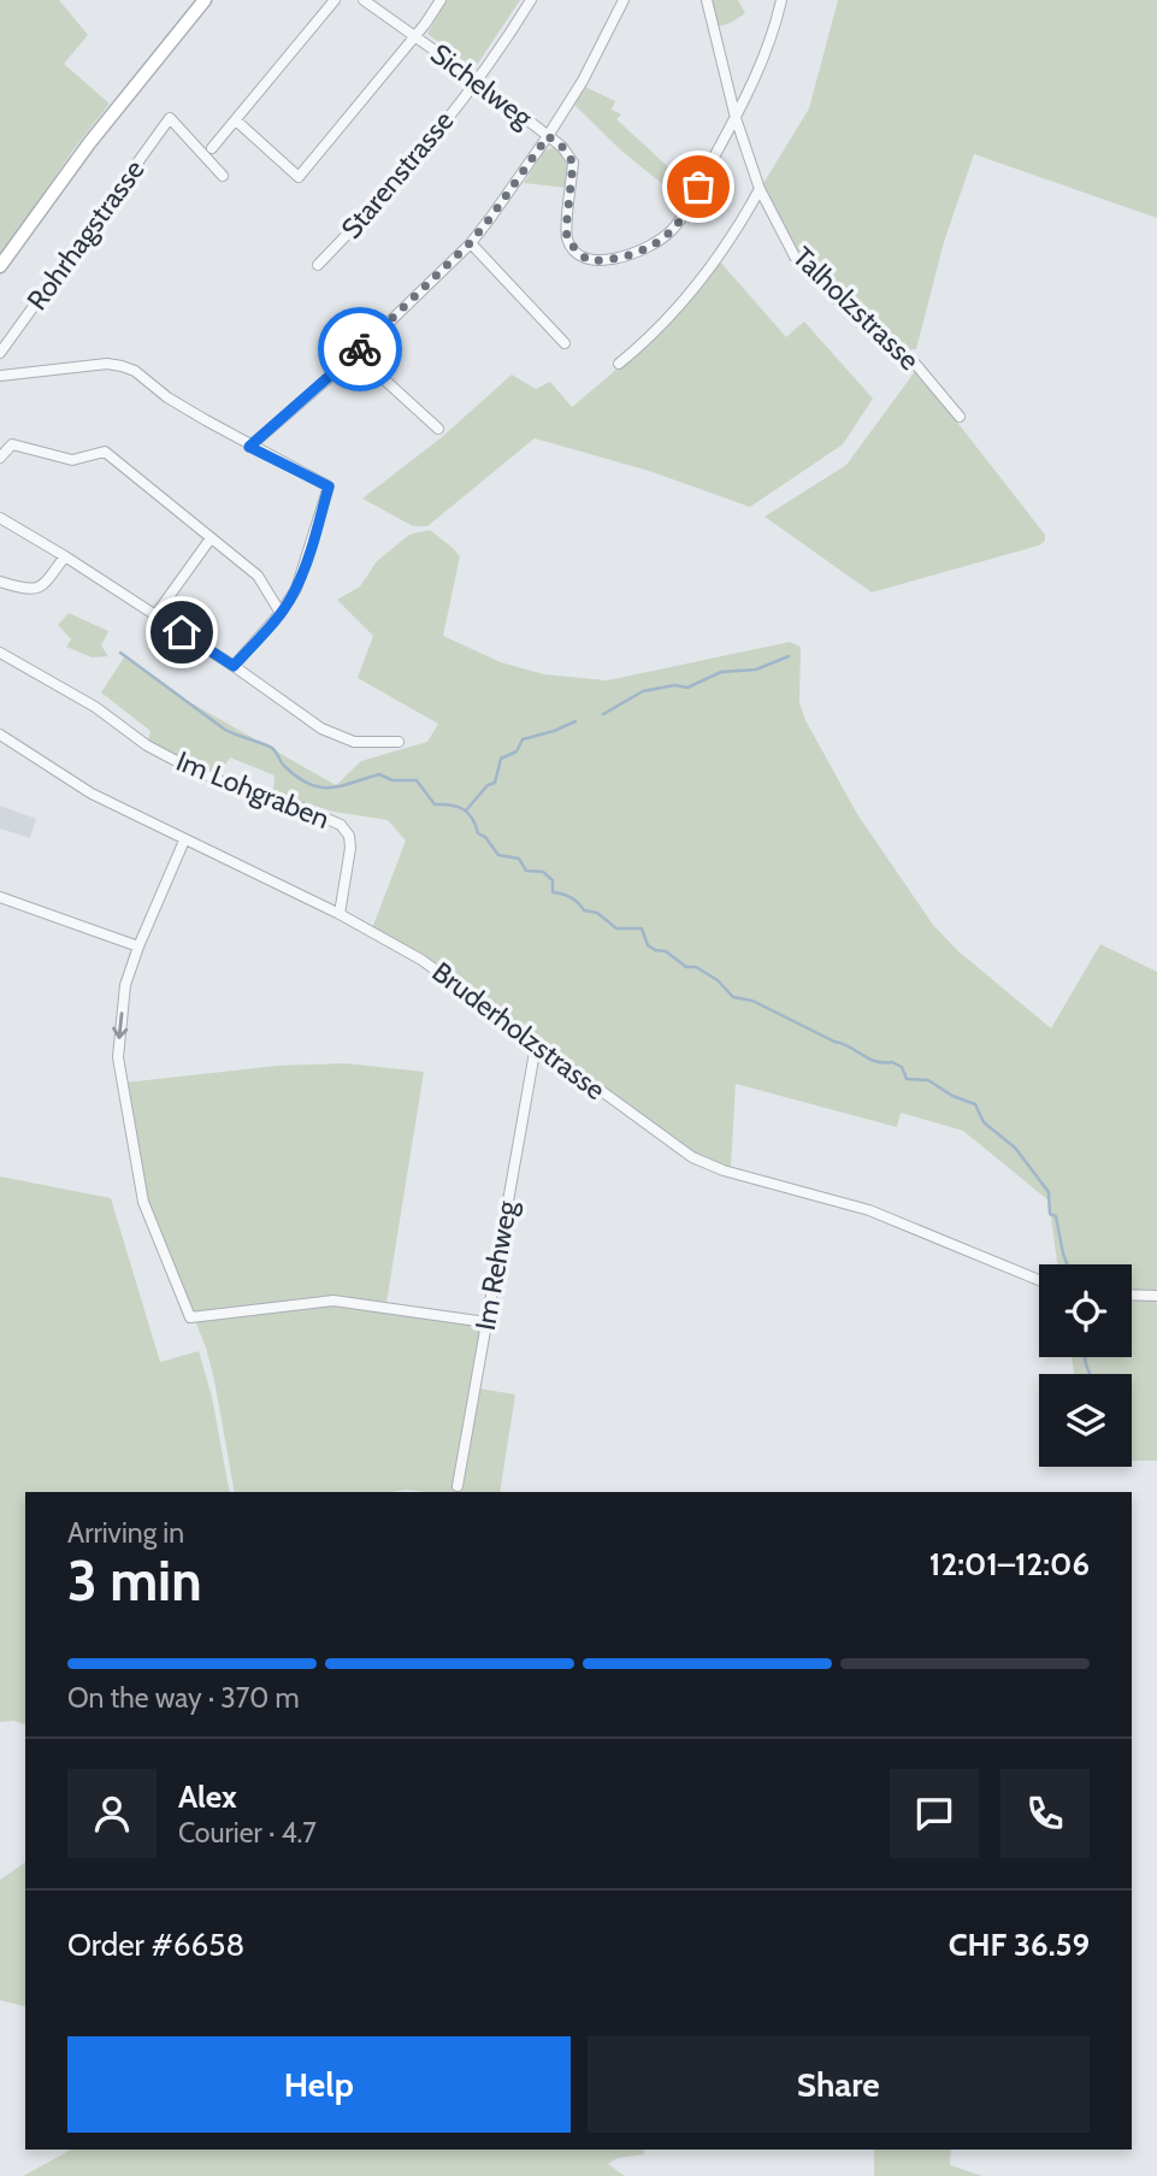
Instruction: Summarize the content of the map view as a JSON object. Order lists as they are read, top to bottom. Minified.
{"streets":{"street":["Sichelweg","Starenstrasse","Rohrhagstrasse","Talholzstrasse","Im Lohgraben","Bruderholzstrasse","Im Rehweg"]},"crossings":[["Sichelweg","Starenstrasse"],["Sichelweg","Talholzstrasse"],["Im Lohgraben","Bruderholzstrasse"],["Bruderholzstrasse","Im Rehweg"]],"page":{"heading":["3 min","Arriving in","12:01–12:06"],"panel":["Alex","Courier · 4.7","Order #6658","CHF 36.59"],"bar":"On the way · 370 m","buttons":["Help","Share"]}}
